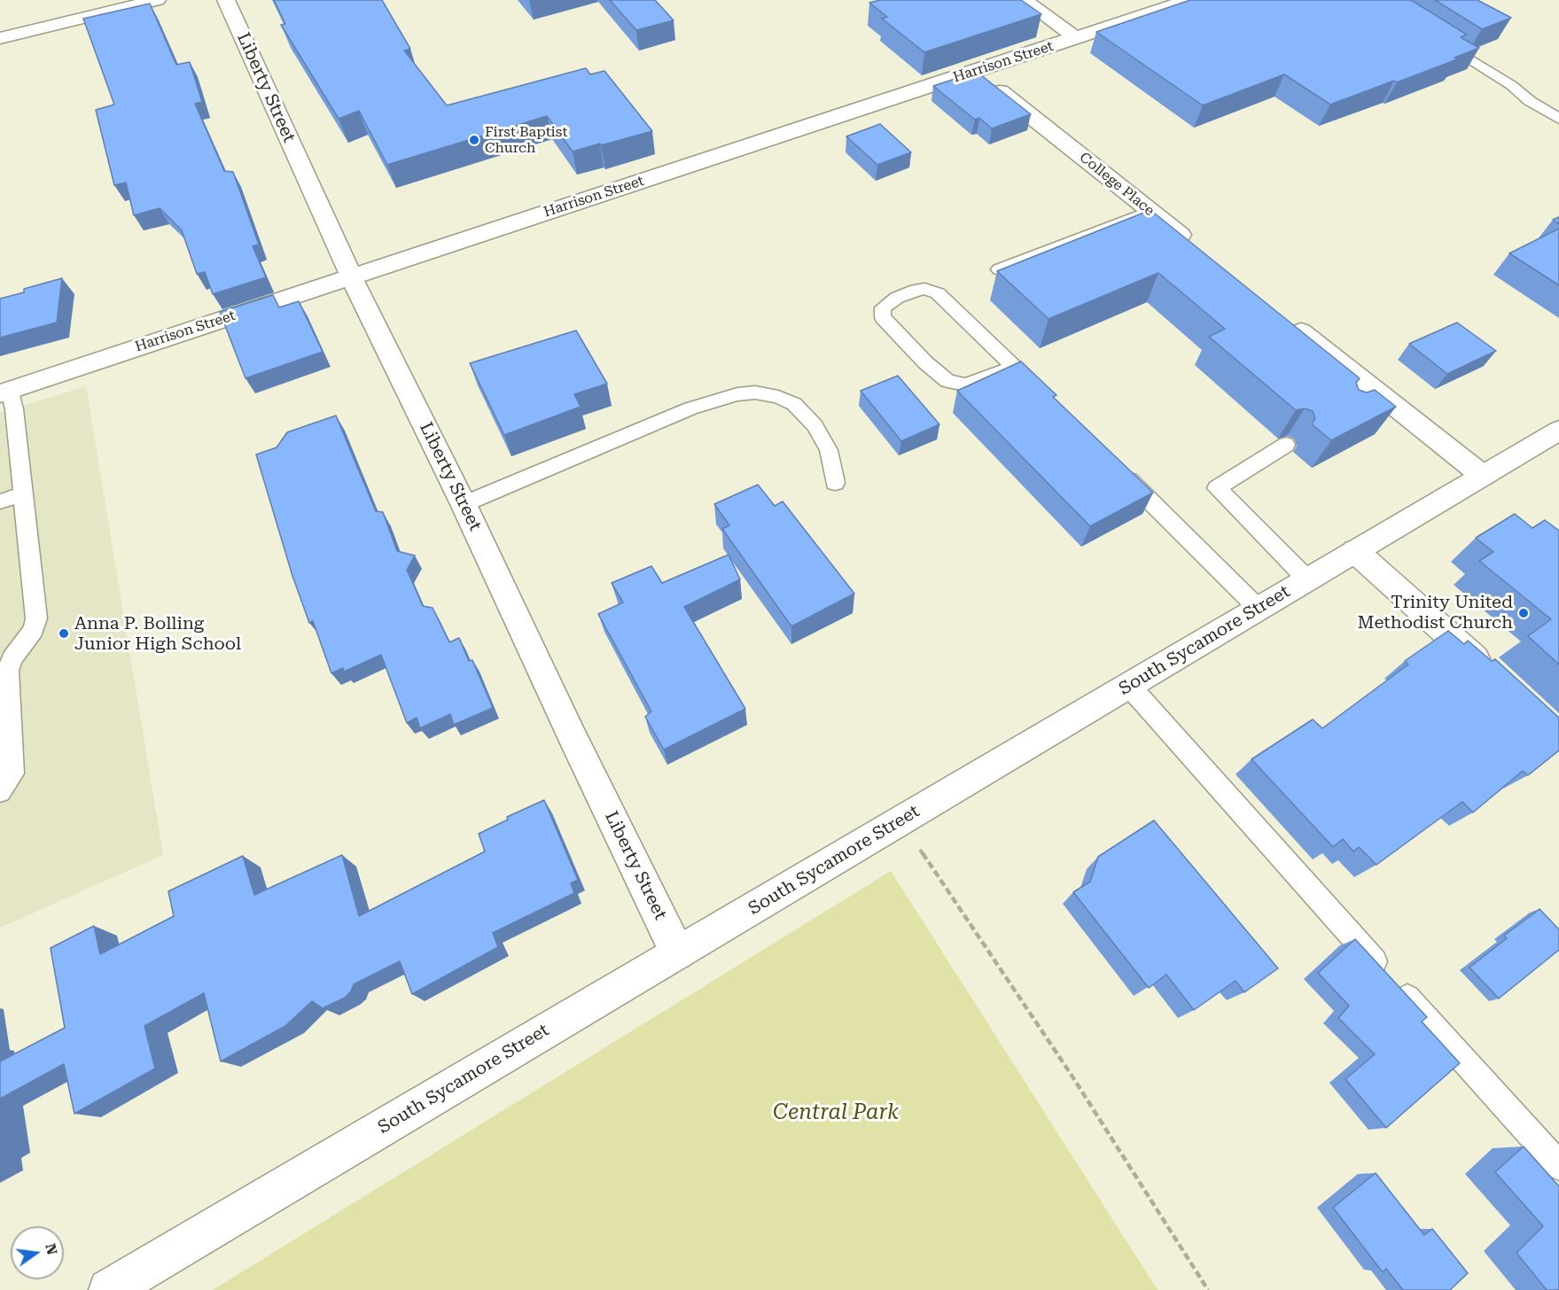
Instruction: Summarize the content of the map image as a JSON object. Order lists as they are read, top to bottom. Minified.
{"streets":{"street":["Harrison Street","Liberty Street","College Place","South Sycamore Street"]},"crossings":[["Harrison Street","Liberty Street"],["Harrison Street","College Place"],["Liberty Street","South Sycamore Street"]],"parks":["Central Park"],"places":["First Baptist Church","Trinity United Methodist Church","Anna P. Bolling Junior High School"],"north":"right"}
